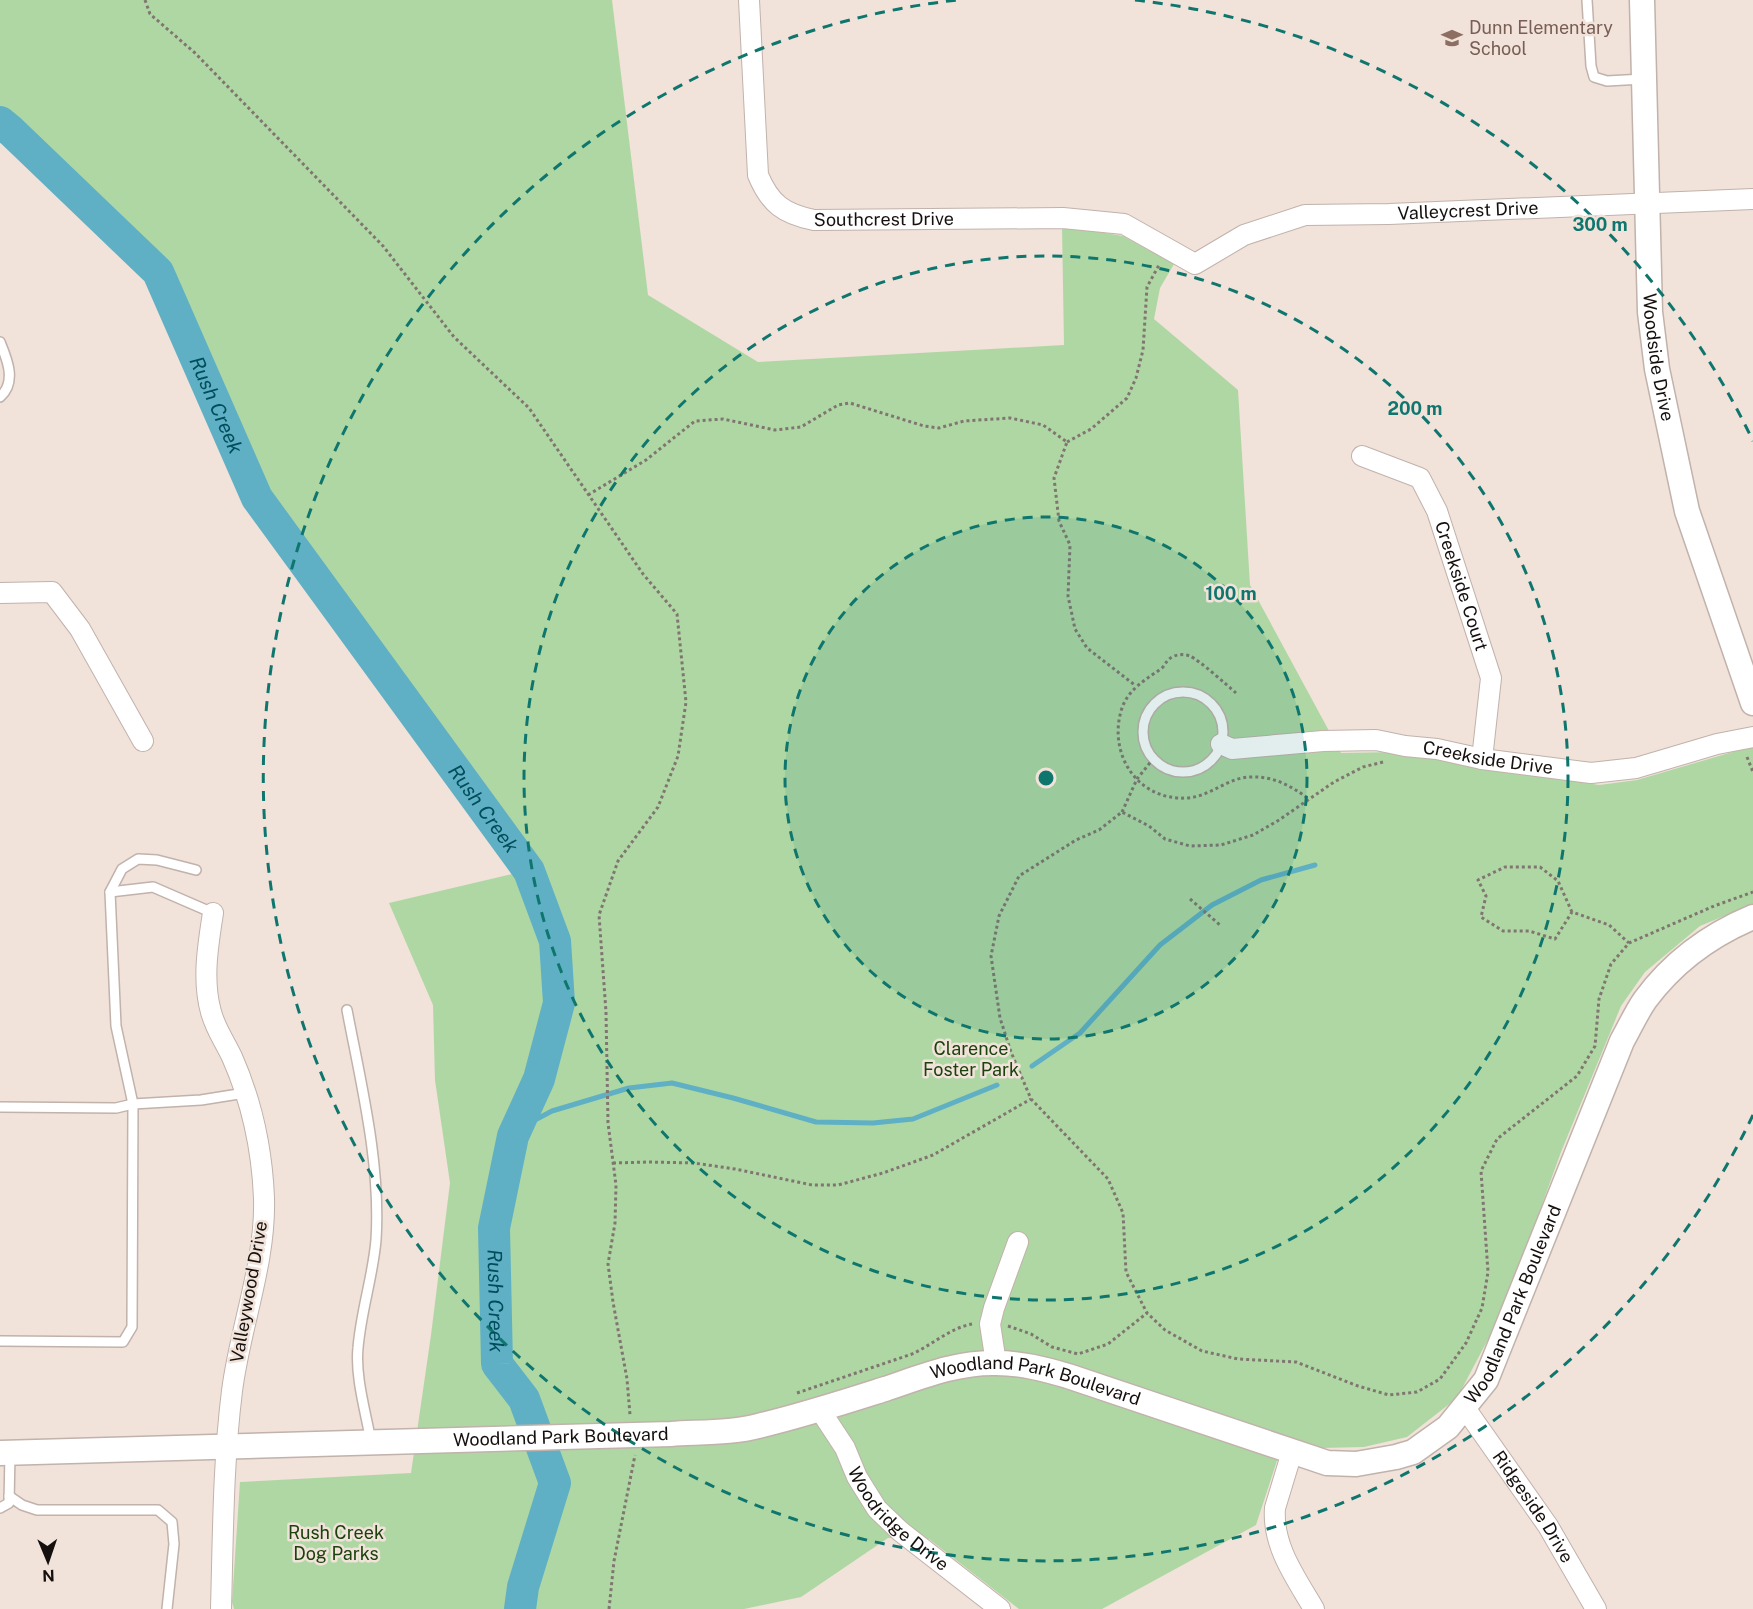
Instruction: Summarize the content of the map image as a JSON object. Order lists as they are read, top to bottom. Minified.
{"streets":{"street":["Valleycrest Drive","Southcrest Drive","Woodside Drive","Creekside Court","Creekside Drive","Valleywood Drive","Woodland Park Boulevard","Ridgeside Drive","Woodridge Drive"]},"crossings":[["Valleycrest Drive","Southcrest Drive"],["Valleycrest Drive","Woodside Drive"],["Creekside Court","Creekside Drive"],["Valleywood Drive","Woodland Park Boulevard"],["Woodland Park Boulevard","Ridgeside Drive"],["Woodland Park Boulevard","Woodridge Drive"]],"water":["Rush Creek"],"parks":["Clarence Foster Park","Rush Creek Dog Parks"],"places":{"school or university":["Dunn Elementary School"]},"north":"bottom","rings":["300 m","200 m","100 m"]}
